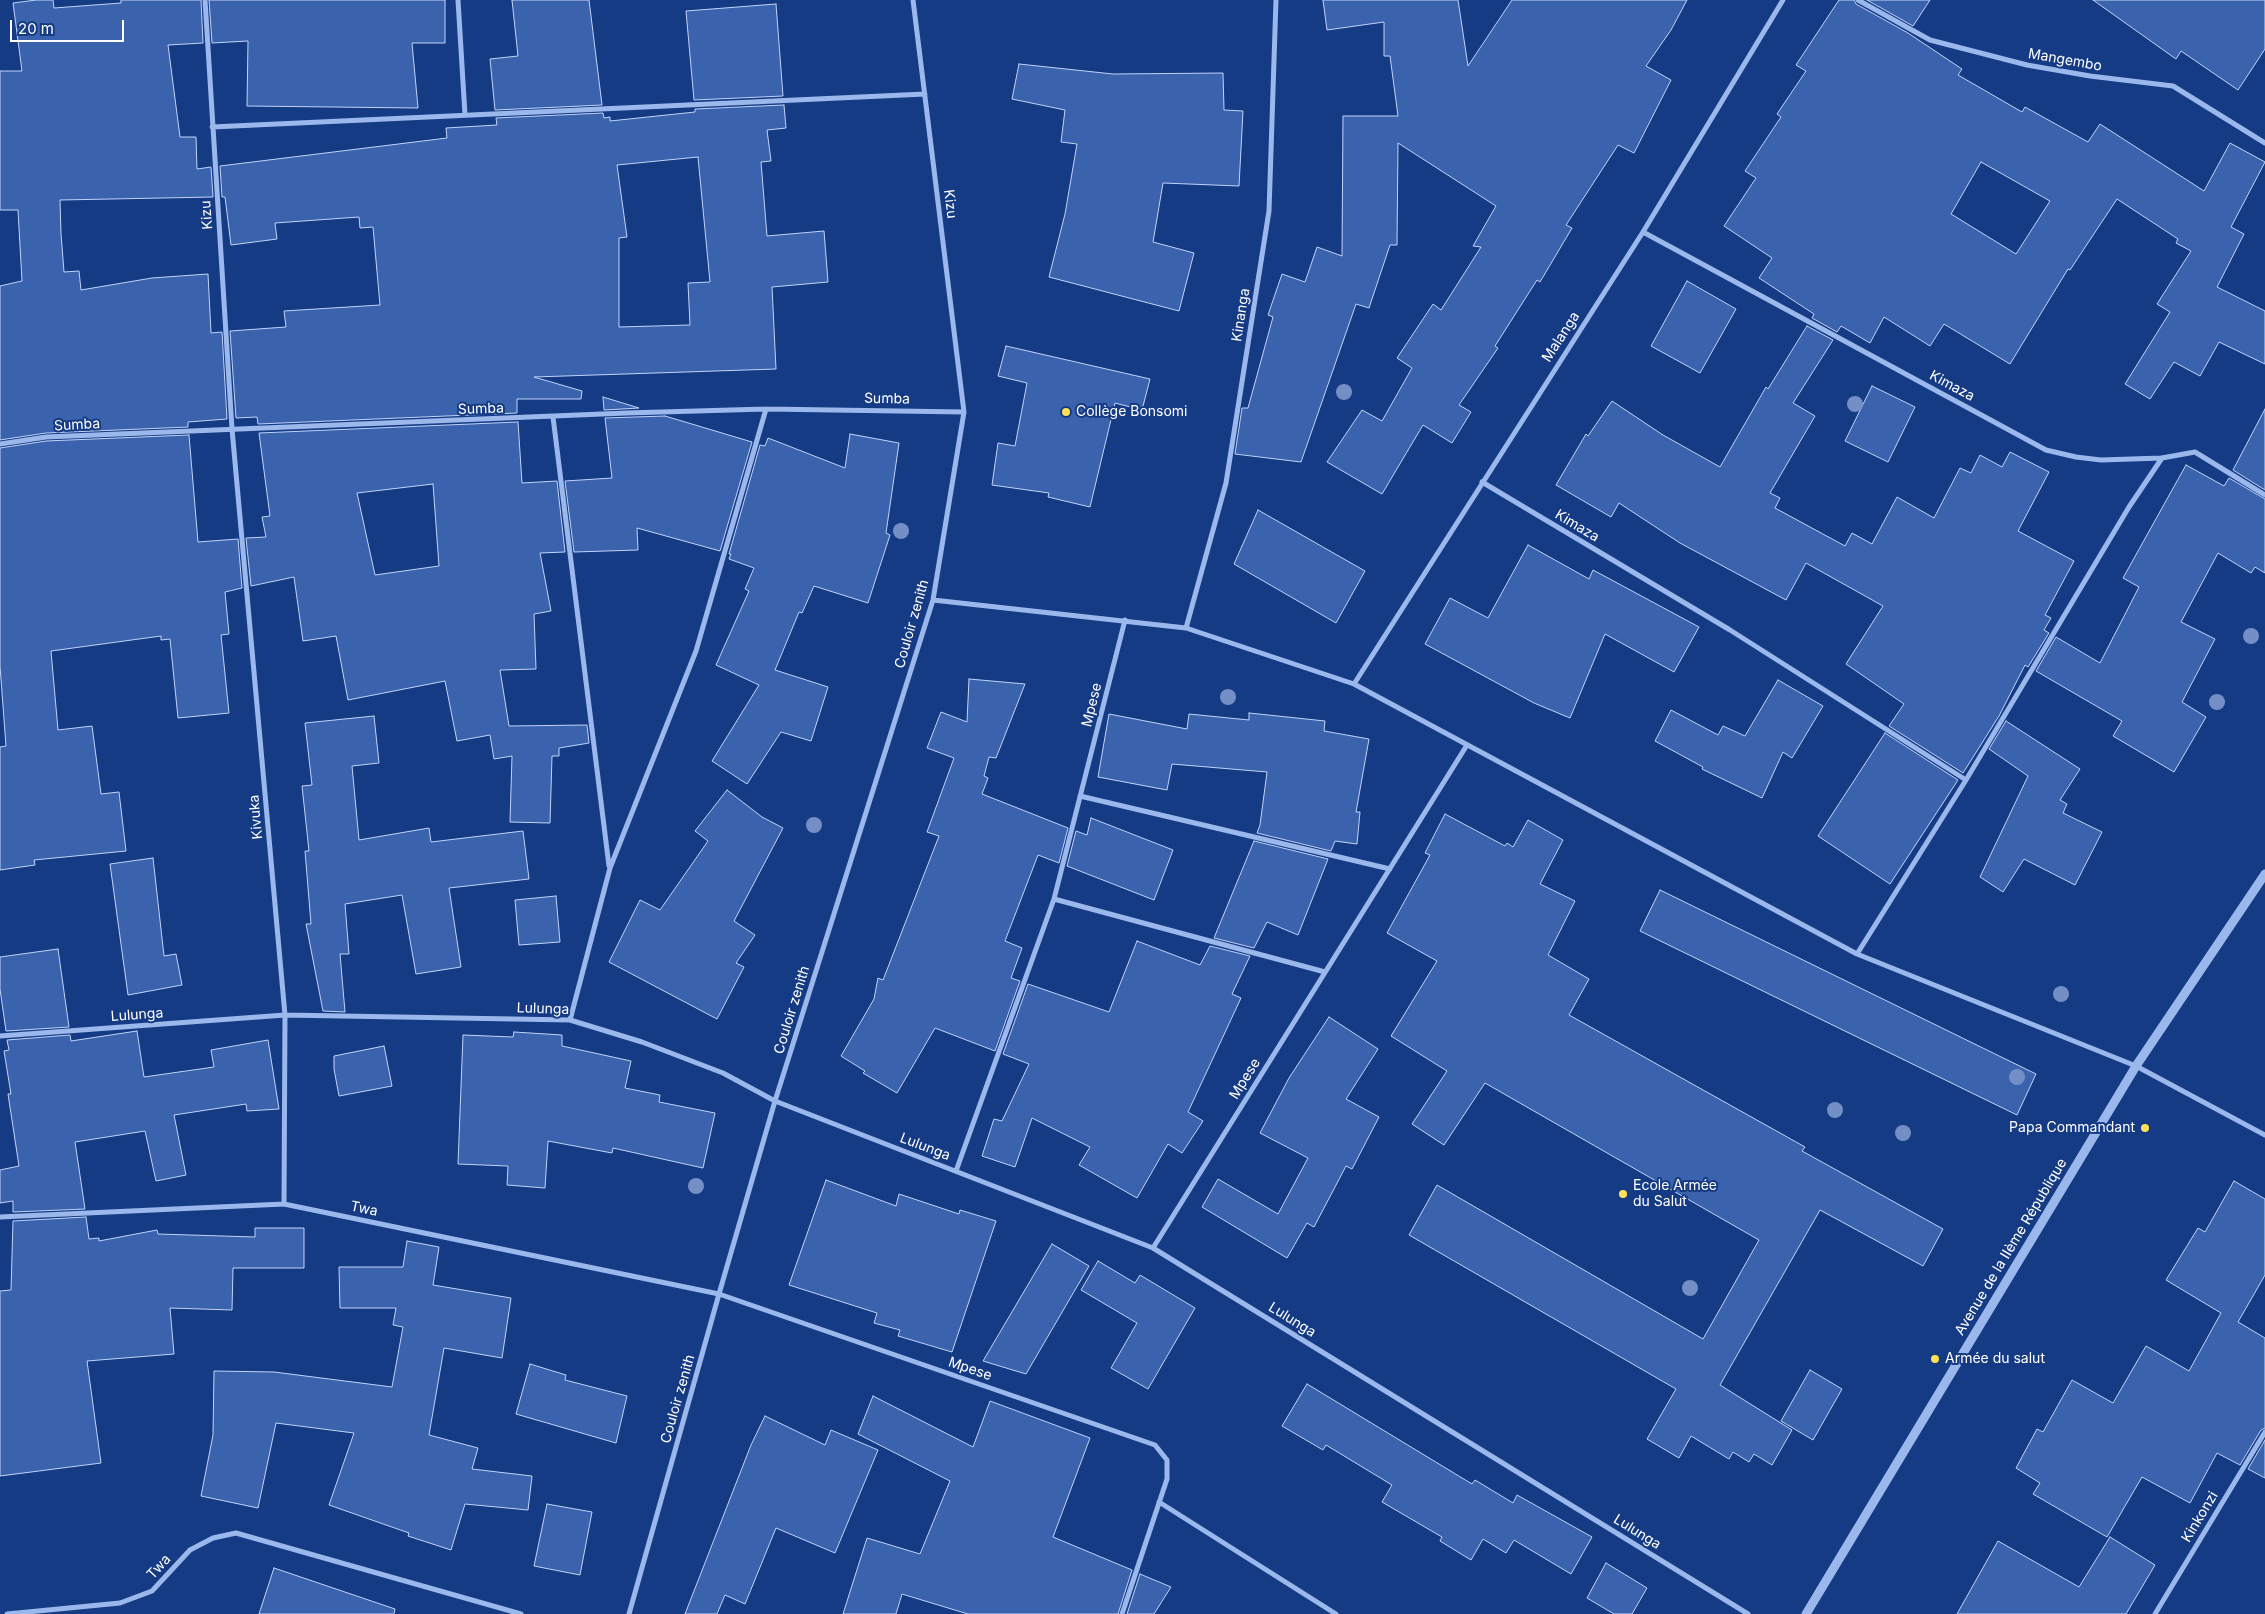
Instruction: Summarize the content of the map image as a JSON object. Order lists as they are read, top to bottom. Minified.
{"streets":{"street":["Mangembo","Kizu","Kinanga","Malanga","Kimaza","Sumba","Couloir zenith","Mpese","Kivuka","Lulunga","Twa","Avenue de la IIème République","Kinkonzi"]},"crossings":[["Kizu","Sumba"],["Kizu","Couloir zenith"],["Kizu","Kivuka"],["Malanga","Kimaza"],["Sumba","Couloir zenith"],["Sumba","Kivuka"],["Couloir zenith","Mpese"],["Couloir zenith","Lulunga"],["Couloir zenith","Twa"],["Mpese","Lulunga"],["Mpese","Twa"],["Kivuka","Lulunga"],["Kivuka","Twa"]],"places":["Collège Bonsomi","Papa Commandant","Ecole Armée du Salut","Armée du salut"],"scale_bar":"20 m"}
